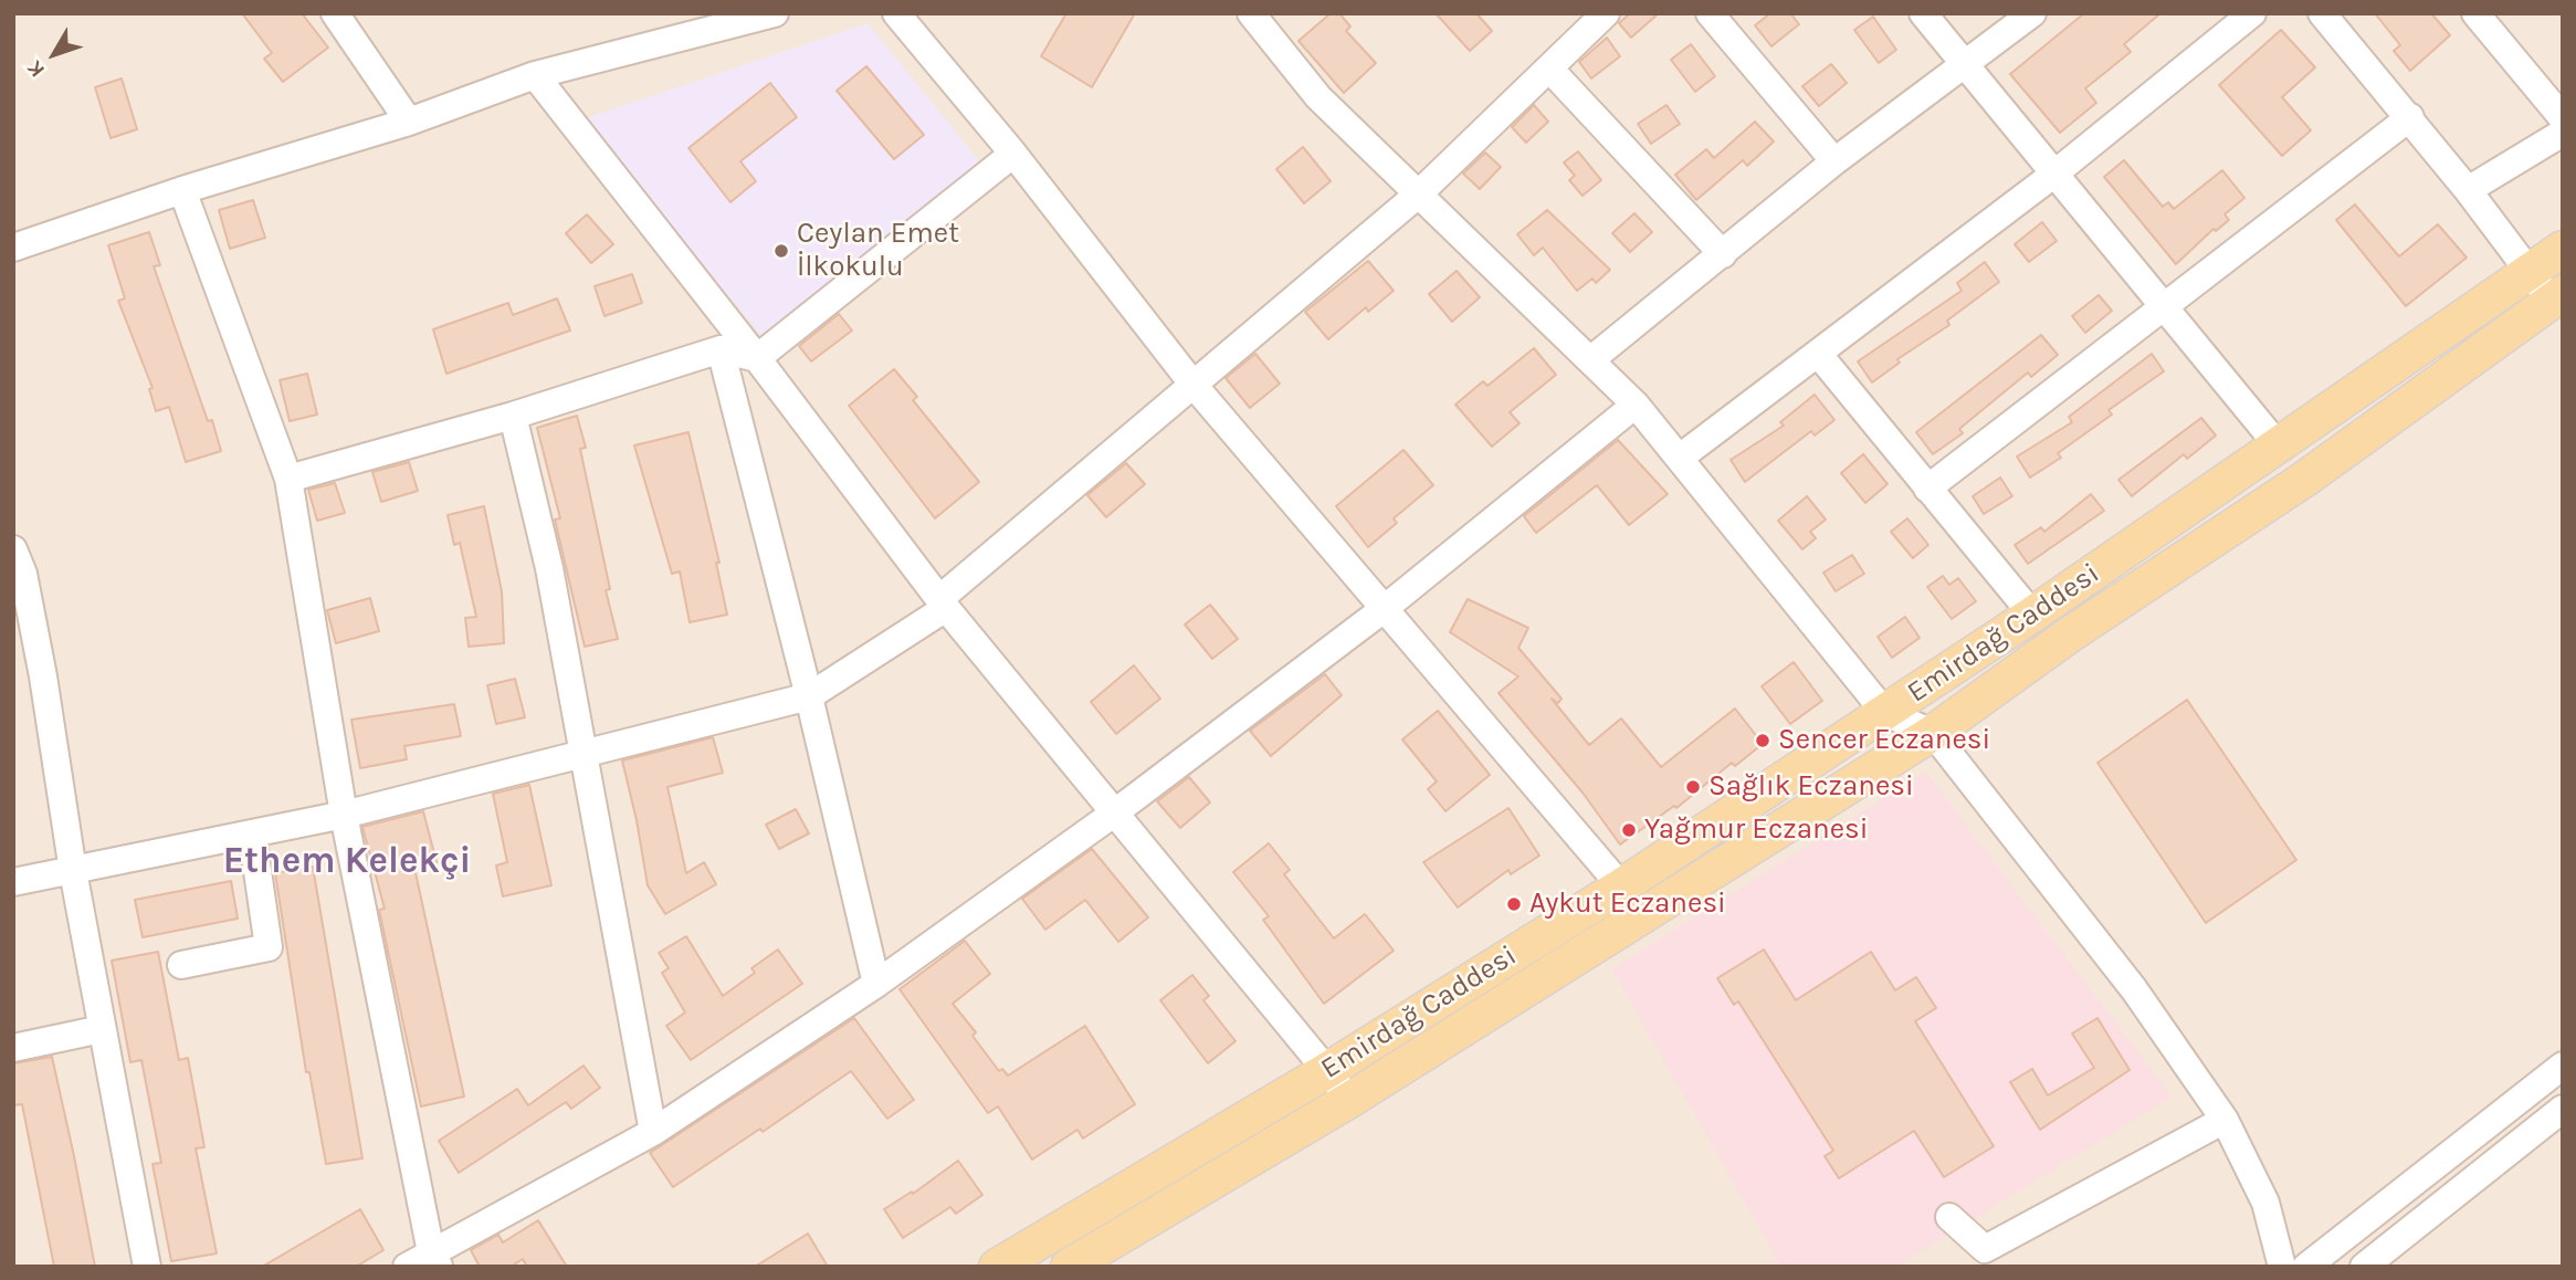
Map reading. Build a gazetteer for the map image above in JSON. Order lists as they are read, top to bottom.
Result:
{
  "streets": {
    "main road": ["Emirdağ Caddesi"]
  },
  "districts": ["Ethem Kelekçi"],
  "places": [
    "Ceylan Emet İlkokulu",
    "Sencer Eczanesi",
    "Sağlık Eczanesi",
    "Yağmur Eczanesi",
    "Aykut Eczanesi"
  ],
  "north": "bottom left"
}
